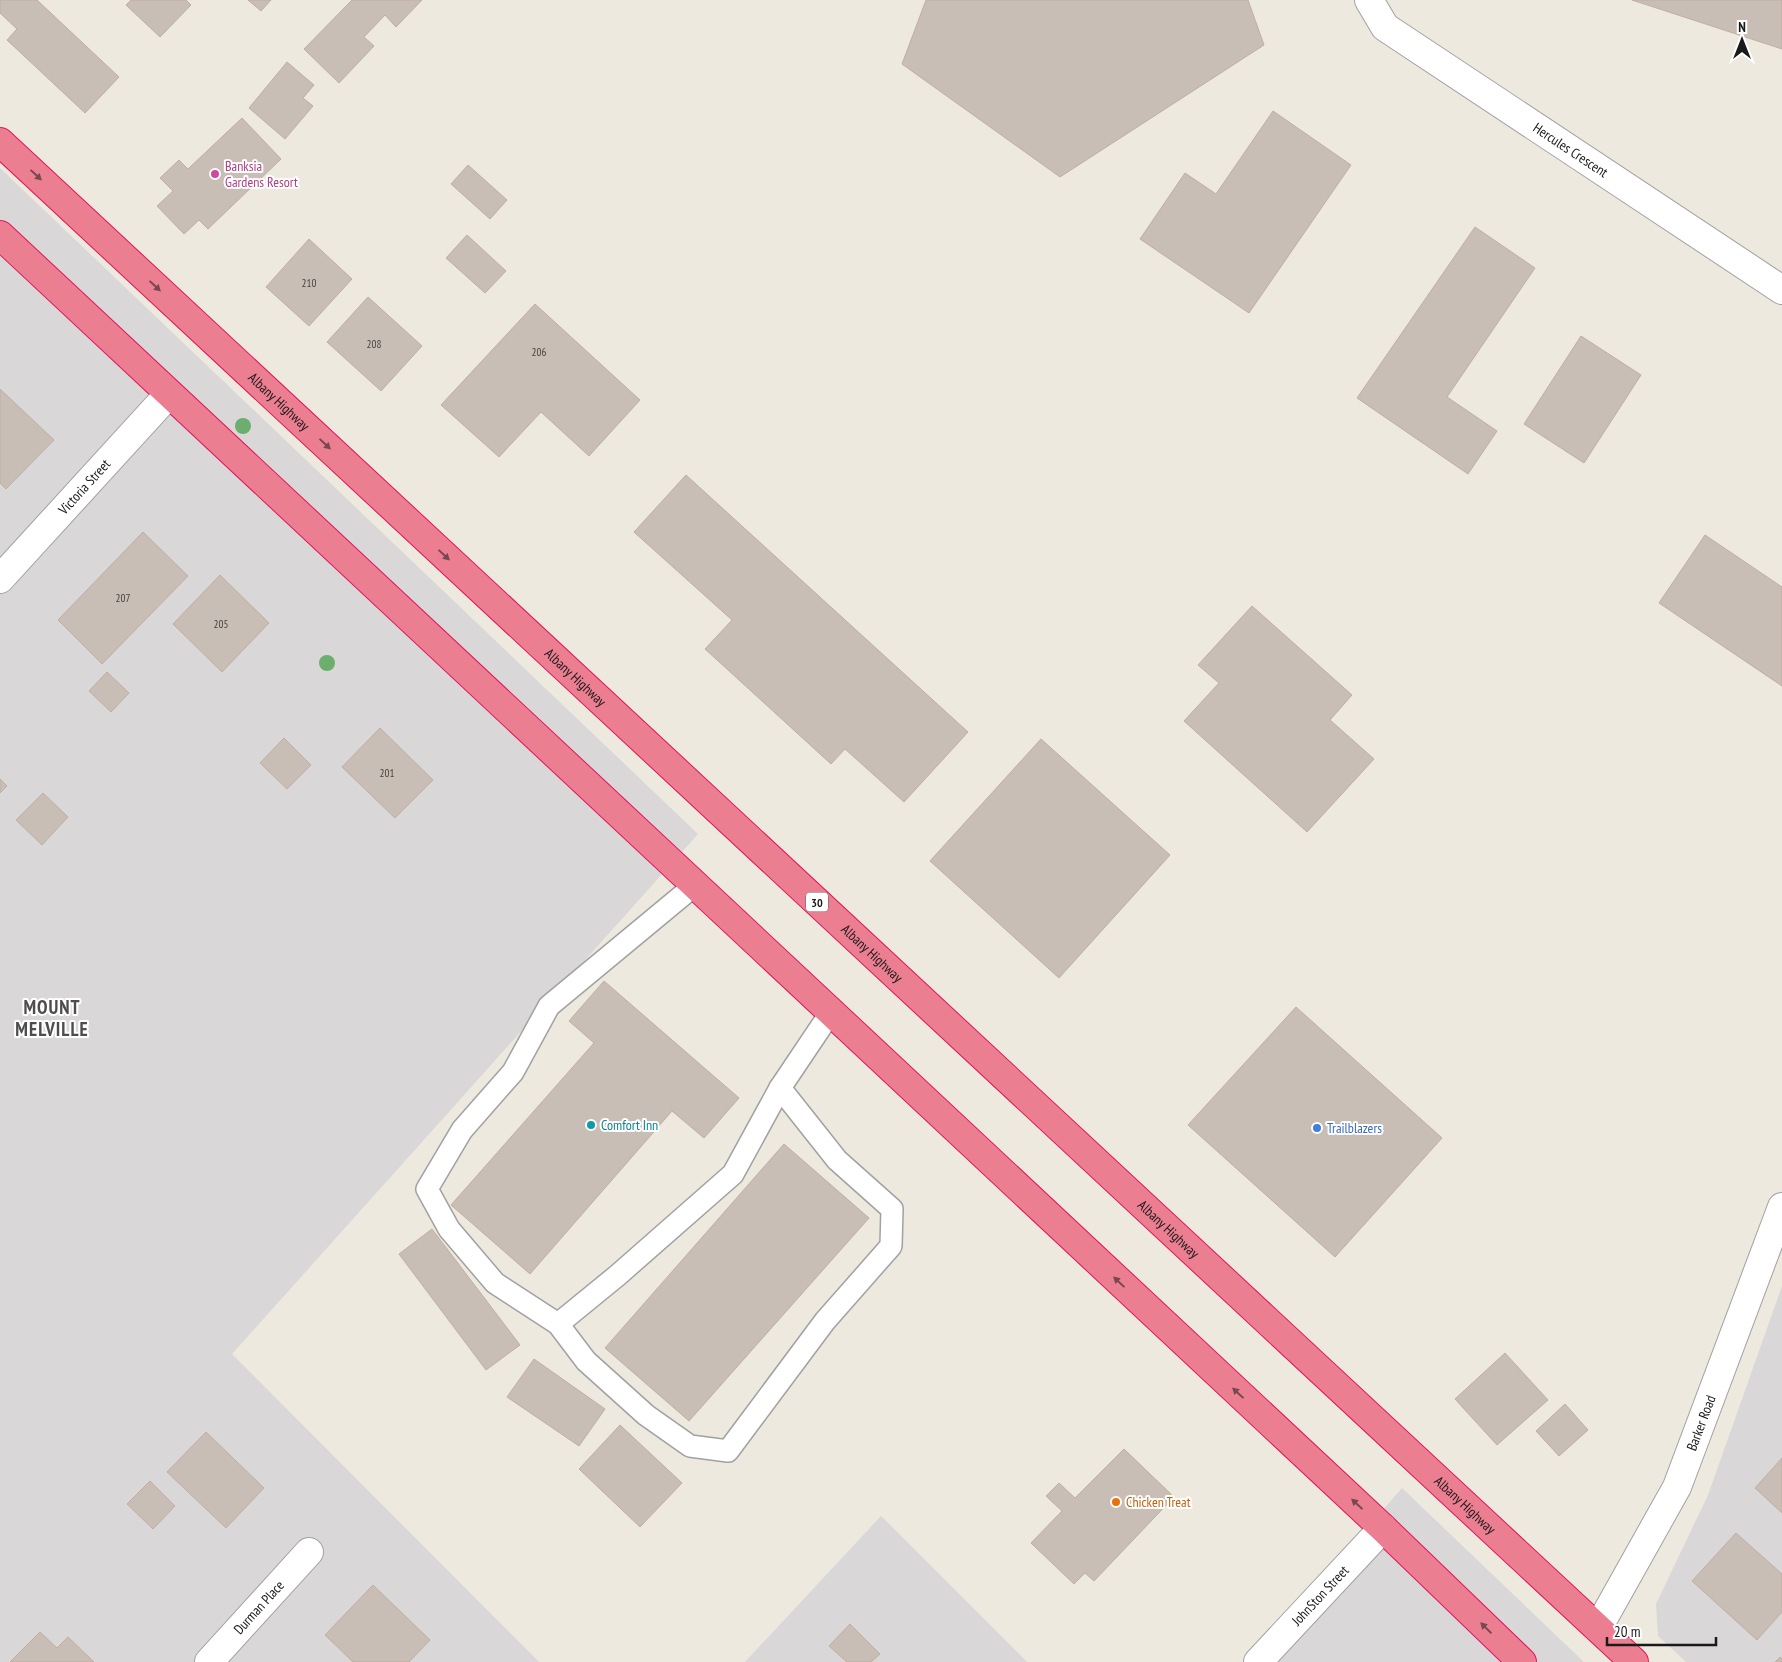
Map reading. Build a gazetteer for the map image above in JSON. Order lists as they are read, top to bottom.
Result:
{
  "streets": {
    "highway": ["Albany Highway", "30"],
    "street": [
      "Hercules Crescent",
      "Victoria Street",
      "Barker Road",
      "JohnSton Street",
      "Durman Place"
    ]
  },
  "crossings": [
    ["Albany Highway", "Barker Road"]
  ],
  "districts": ["MOUNT MELVILLE"],
  "places": [
    "Banksia Gardens Resort",
    "Comfort Inn",
    "Trailblazers",
    "Chicken Treat"
  ],
  "house_numbers": [
    "210",
    "208",
    "206",
    "207",
    "205",
    "201"
  ],
  "scale_bar": "20 m",
  "north": "top"
}
